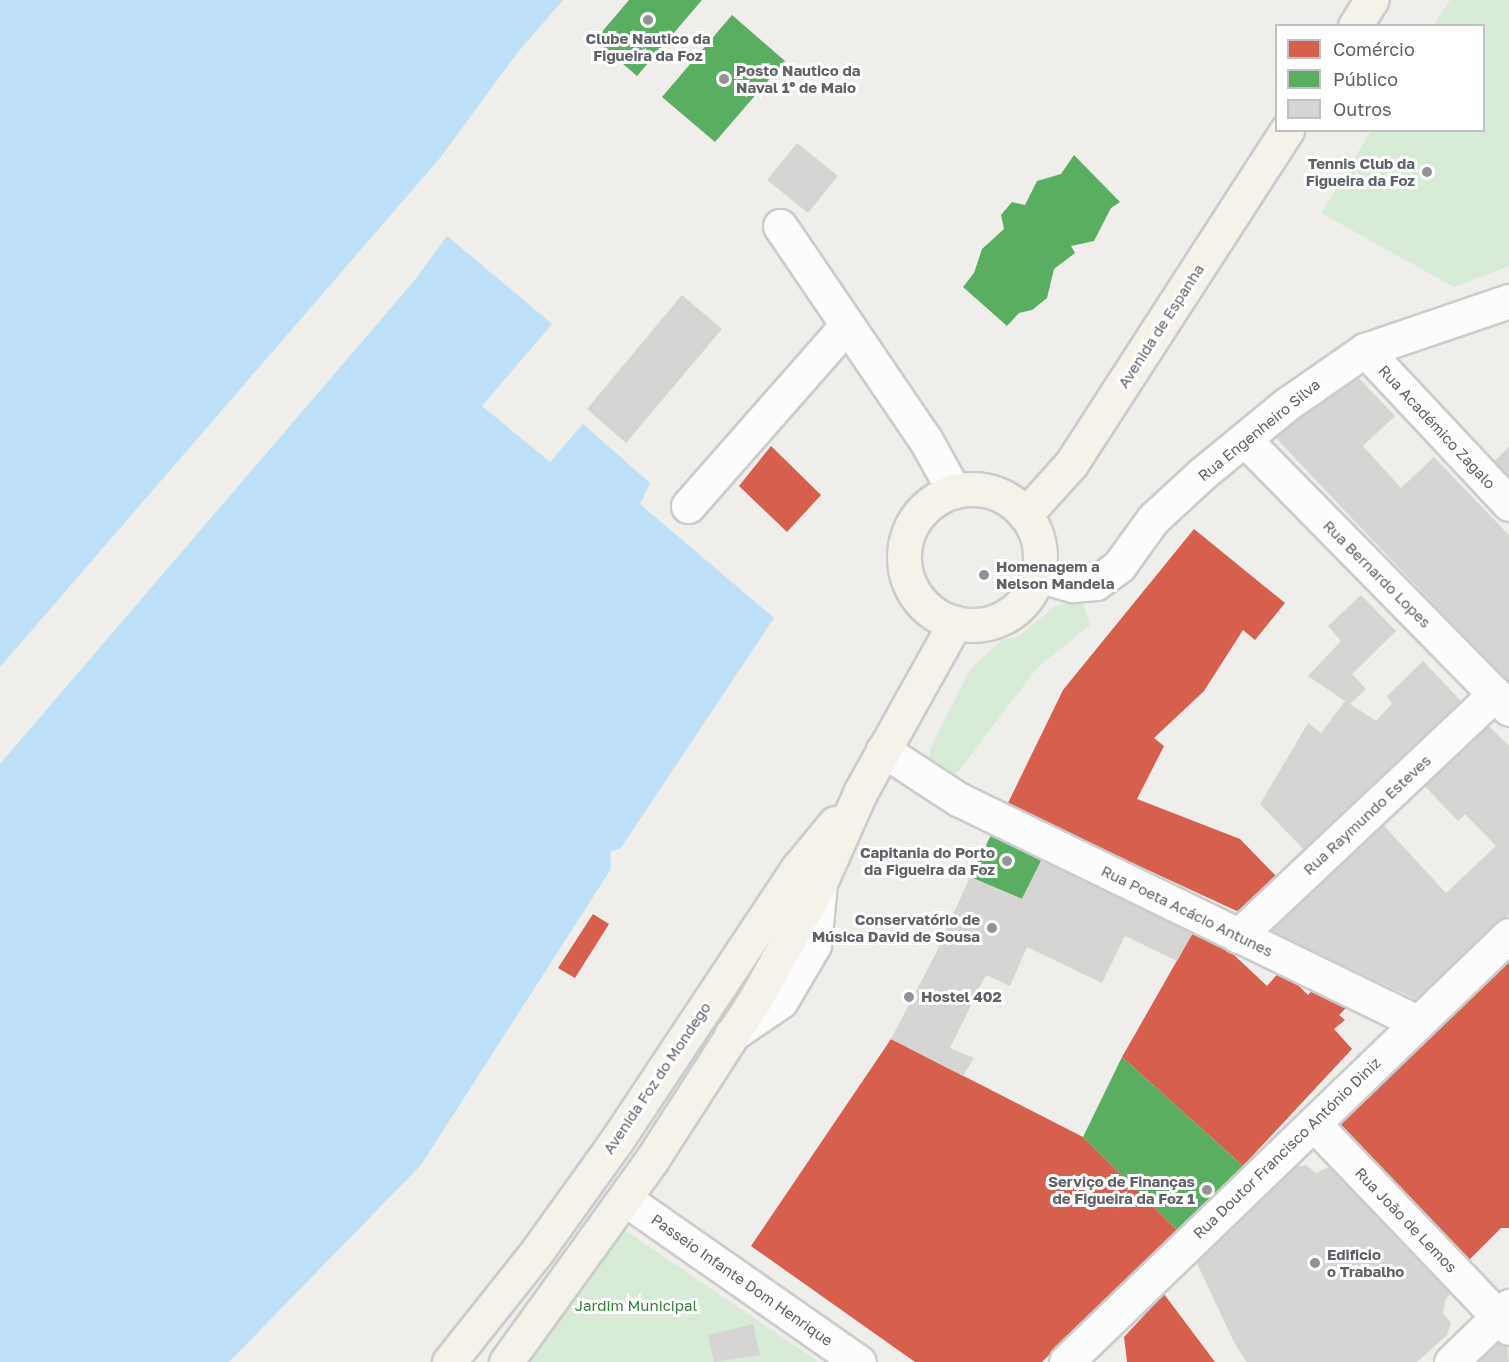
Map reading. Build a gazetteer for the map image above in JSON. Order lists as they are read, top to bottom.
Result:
{
  "streets": {
    "main road": ["Avenida de Espanha", "Avenida Foz do Mondego"],
    "street": [
      "Rua Académico Zagalo",
      "Rua Engenheiro Silva",
      "Rua Bernardo Lopes",
      "Rua Raymundo Esteves",
      "Rua Poeta Acácio Antunes",
      "Rua Doutor Francisco António Diniz",
      "Rua João de Lemos",
      "Passeio Infante Dom Henrique"
    ]
  },
  "crossings": [
    ["Avenida de Espanha", "Rua Engenheiro Silva"],
    ["Avenida de Espanha", "Avenida Foz do Mondego"],
    ["Rua Académico Zagalo", "Rua Engenheiro Silva"],
    ["Rua Engenheiro Silva", "Rua Bernardo Lopes"],
    ["Rua Engenheiro Silva", "Avenida Foz do Mondego"],
    ["Rua Bernardo Lopes", "Rua Raymundo Esteves"],
    ["Rua Raymundo Esteves", "Rua Poeta Acácio Antunes"],
    ["Rua Poeta Acácio Antunes", "Avenida Foz do Mondego"],
    ["Rua Poeta Acácio Antunes", "Rua Doutor Francisco António Diniz"],
    ["Avenida Foz do Mondego", "Passeio Infante Dom Henrique"],
    ["Rua Doutor Francisco António Diniz", "Rua João de Lemos"]
  ],
  "parks": ["Jardim Municipal"],
  "places": [
    "Clube Nautico da Figueira da Foz",
    "Posto Nautico da Naval 1º de Maio",
    "Tennis Club da Figueira da Foz",
    "Homenagem a Nelson Mandela",
    "Capitania do Porto da Figueira da Foz",
    "Conservatório de Música David de Sousa",
    "Hostel 402",
    "Serviço de Finanças de Figueira da Foz 1",
    "Edificio o Trabalho"
  ],
  "legend": ["Comércio", "Público", "Outros"]
}
